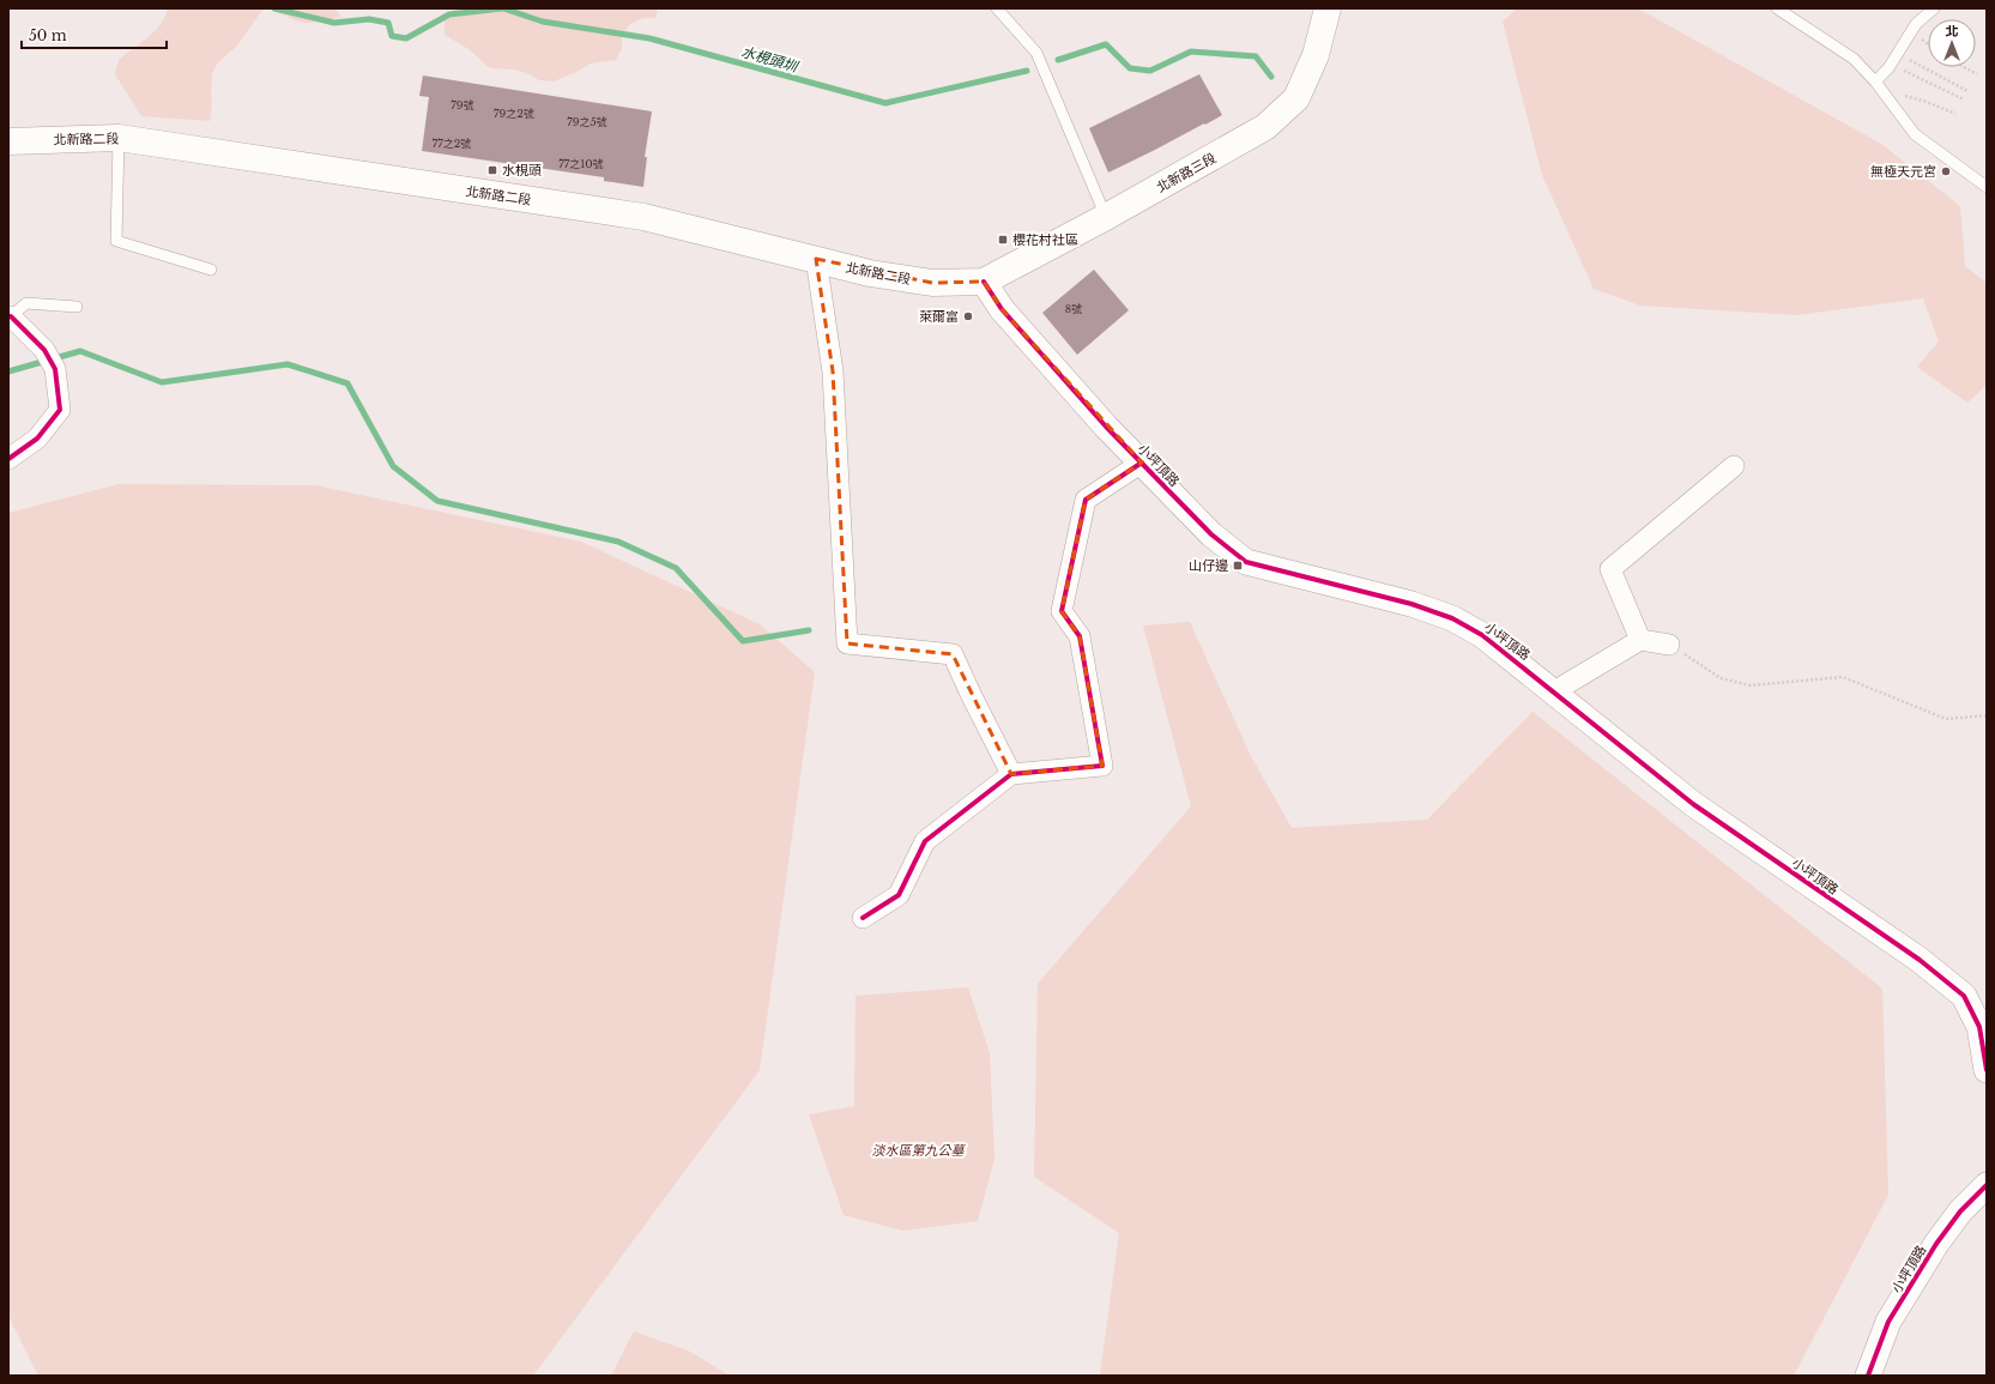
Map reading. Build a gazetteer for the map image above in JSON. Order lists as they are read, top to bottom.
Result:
{
  "streets": {
    "main road": ["北新路二段", "北新路三段"],
    "street": ["小坪頂路"]
  },
  "crossings": [
    ["北新路二段", "北新路三段"],
    ["北新路二段", "小坪頂路"],
    ["北新路三段", "小坪頂路"]
  ],
  "water": ["水梘頭圳"],
  "parks": ["淡水區第九公墓"],
  "places": {
    "transit": ["水梘頭", "櫻花村社區", "山仔邊"],
    "other": ["無極天元宮", "萊爾富"]
  },
  "house_numbers": [
    "79號",
    "79之2號",
    "79之5號",
    "77之2號",
    "77之10號",
    "8號"
  ],
  "scale_bar": "50 m",
  "north": "top"
}
